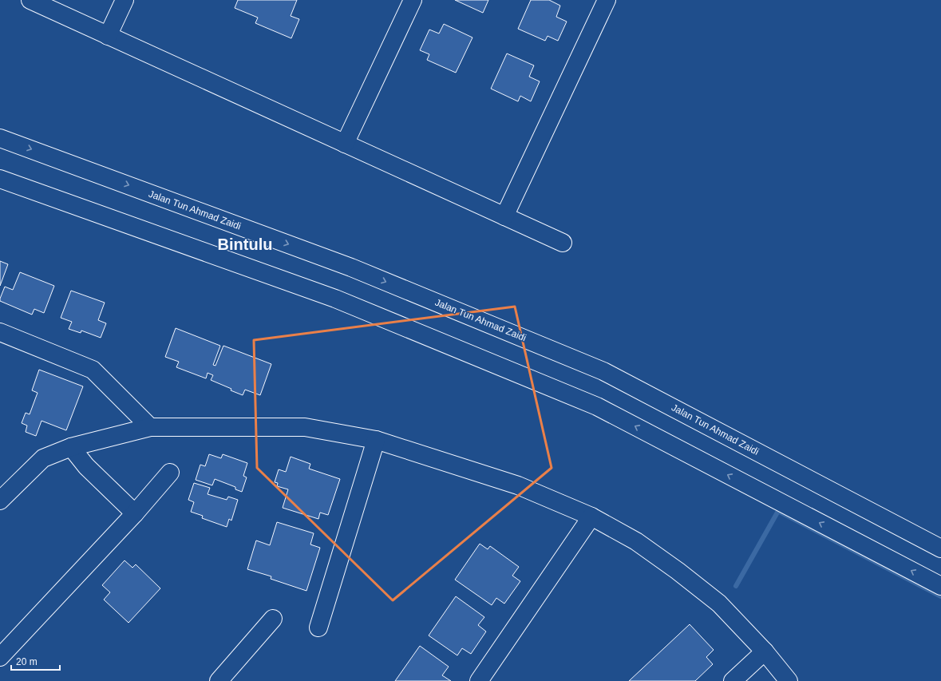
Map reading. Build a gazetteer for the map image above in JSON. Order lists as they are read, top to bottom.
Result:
{
  "streets": {
    "street": ["Jalan Tun Ahmad Zaidi"]
  },
  "districts": ["Bintulu"],
  "scale_bar": "20 m"
}
